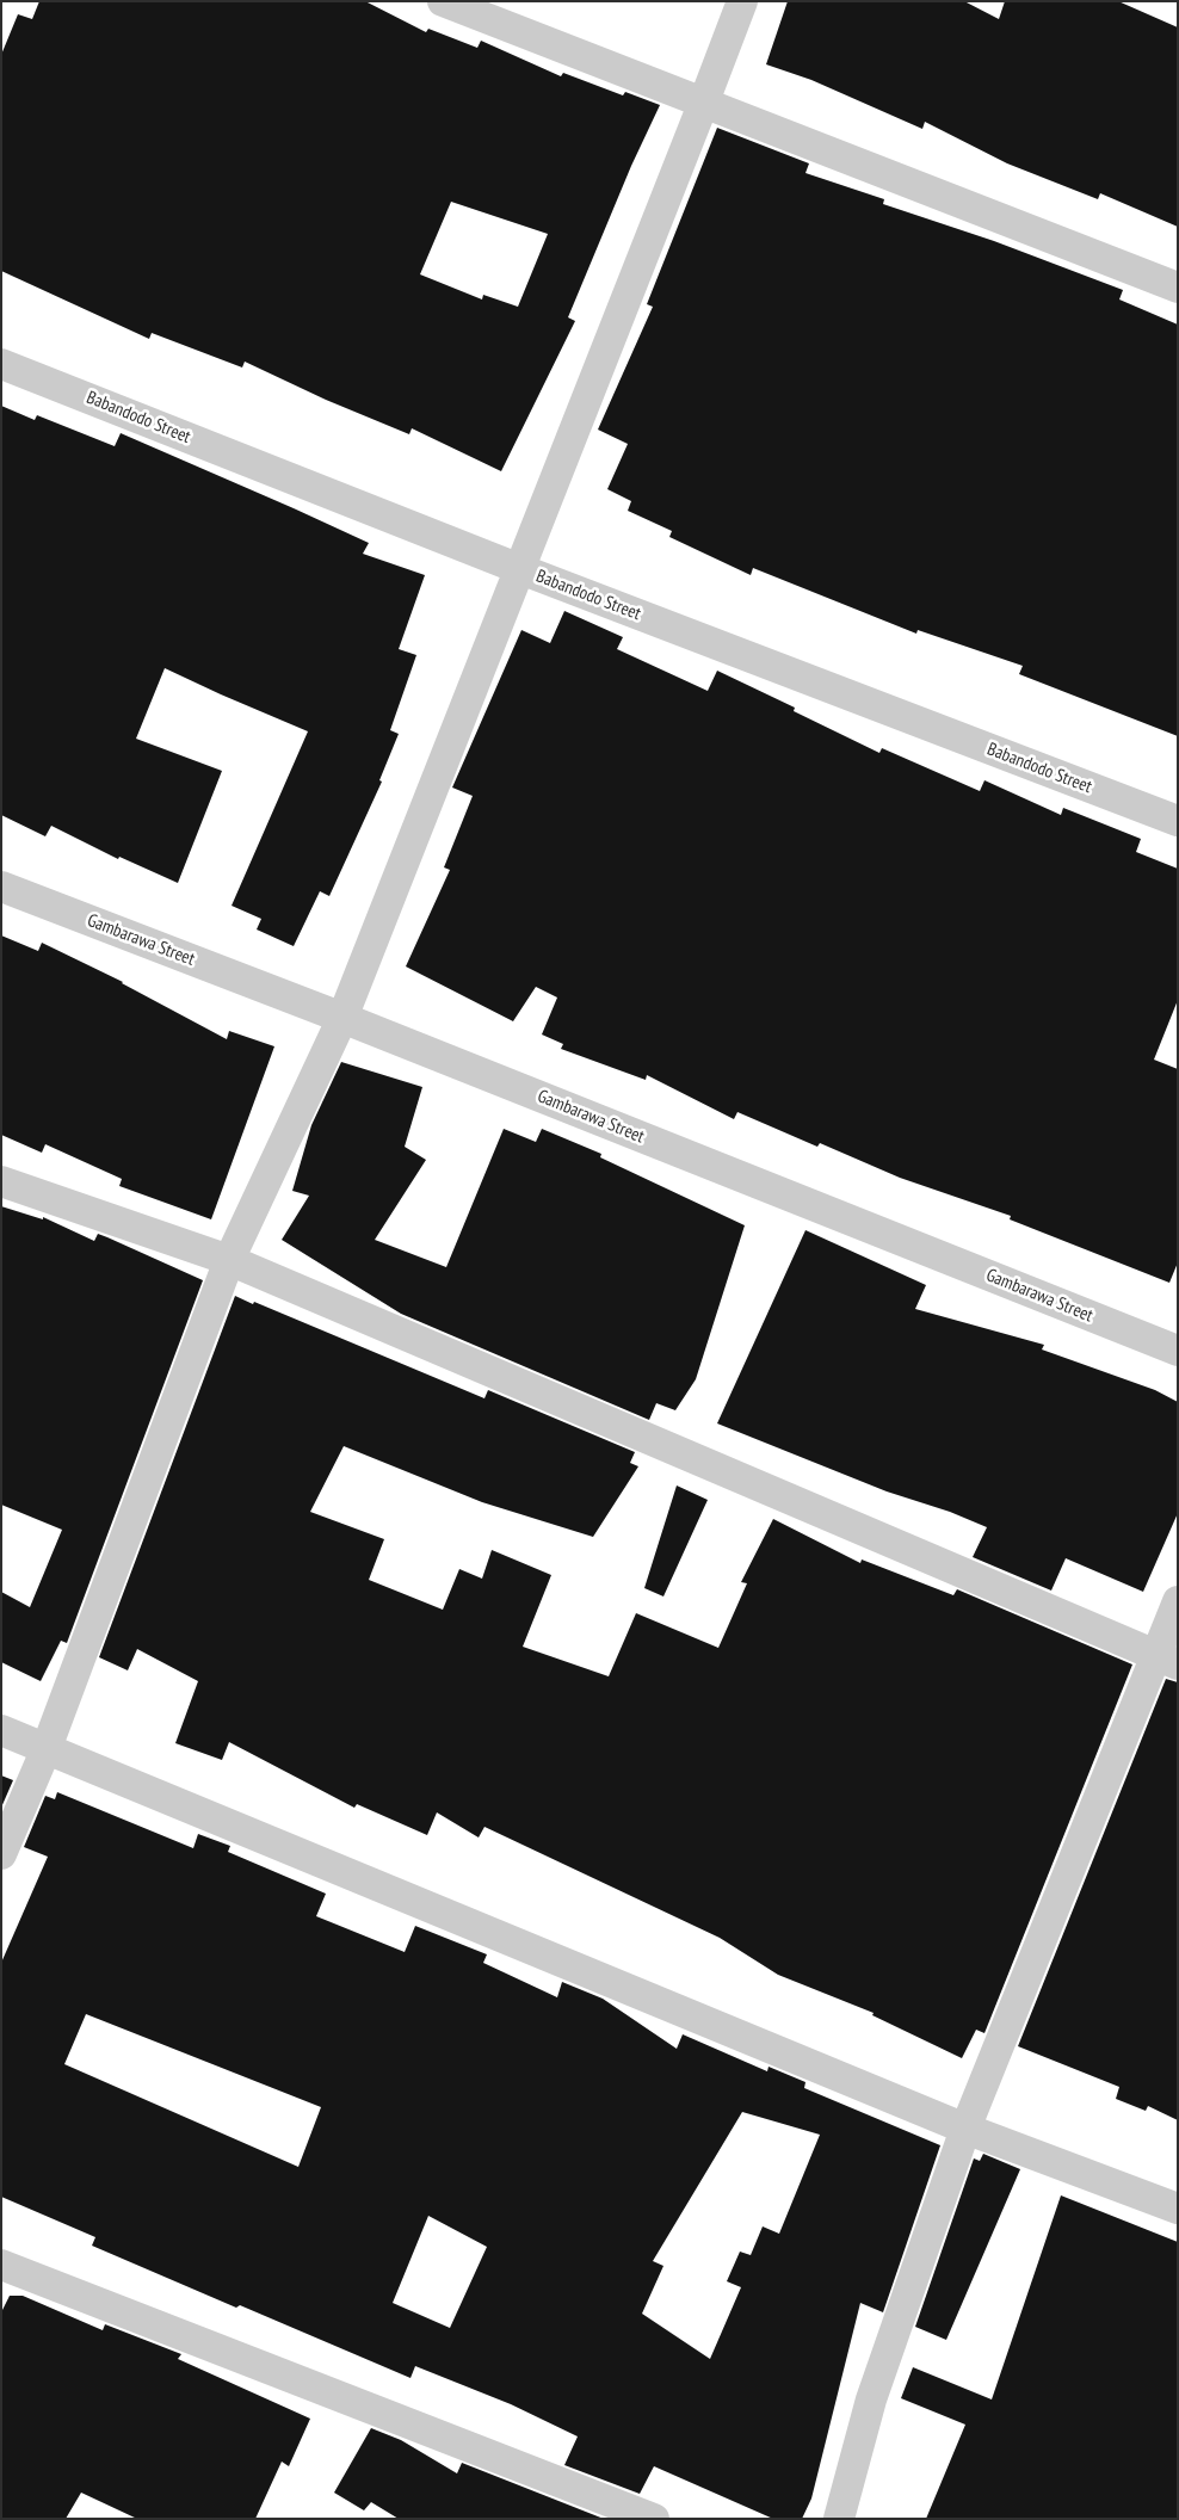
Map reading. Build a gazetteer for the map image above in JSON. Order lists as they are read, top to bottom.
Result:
{
  "streets": {
    "street": ["Babandodo Street", "Gambarawa Street"]
  }
}
